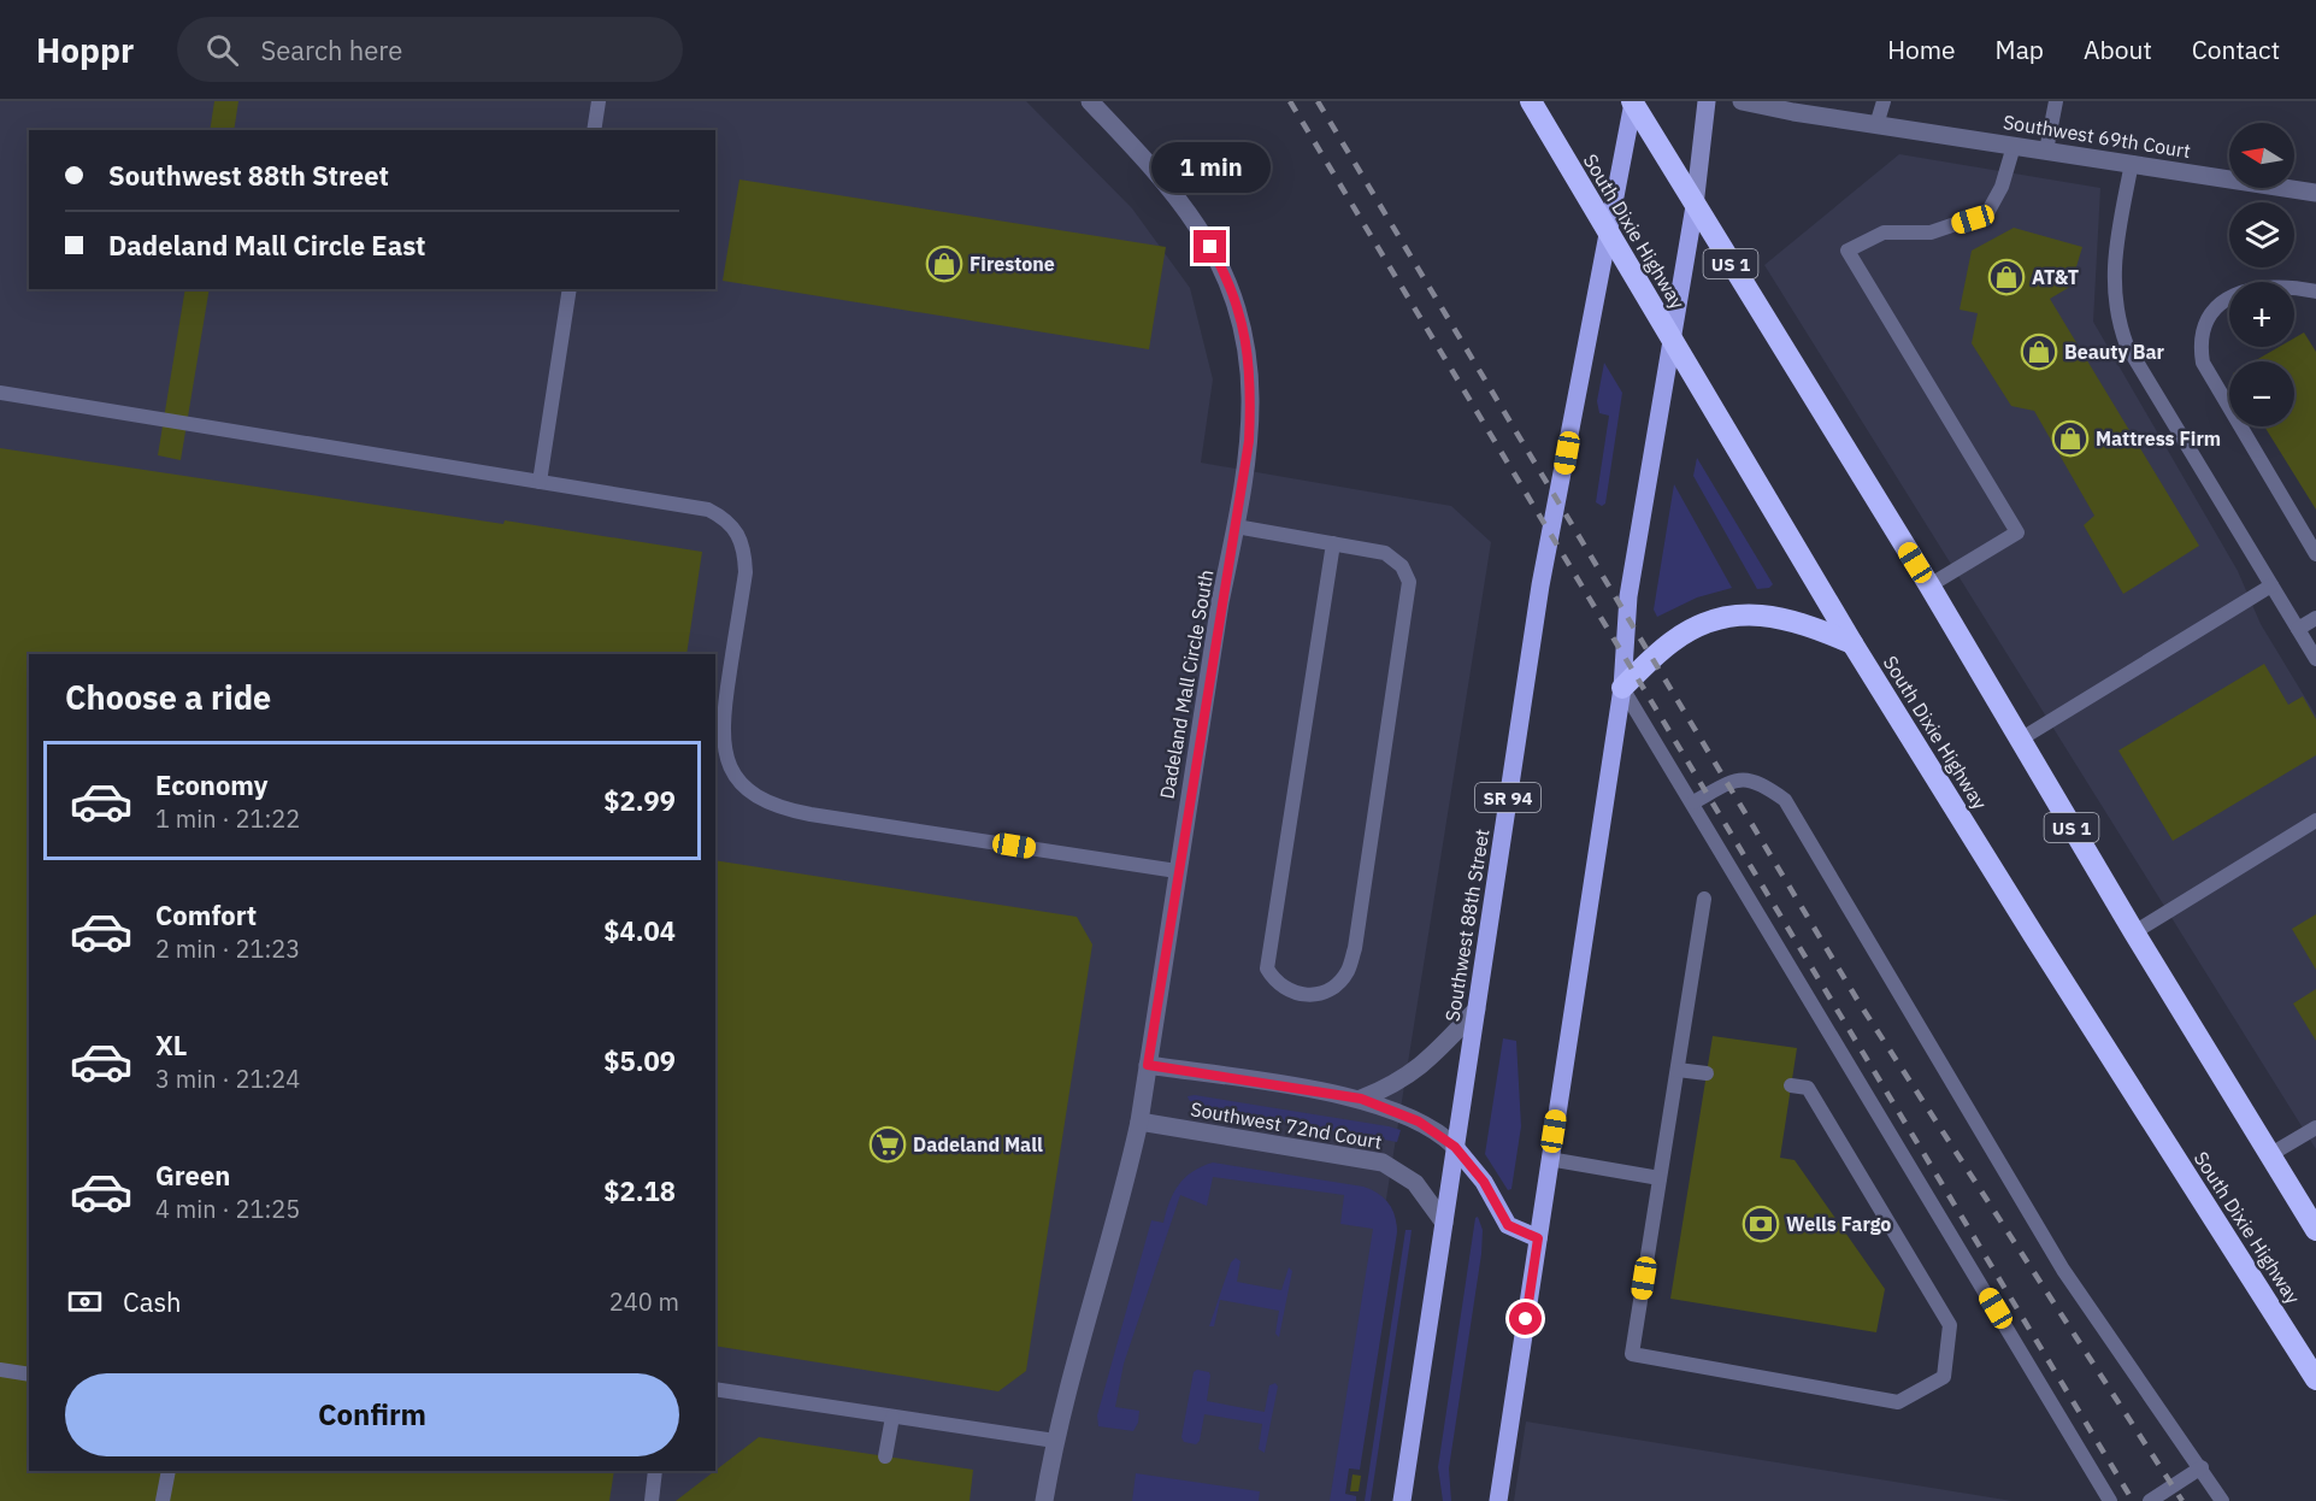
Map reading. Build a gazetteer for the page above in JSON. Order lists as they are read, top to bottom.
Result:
{
  "streets": {
    "highway": ["South Dixie Highway", "US 1"],
    "main road": ["SR 94", "Southwest 88th Street"],
    "street": ["Southwest 69th Court", "Dadeland Mall Circle South", "Southwest 72nd Court"]
  },
  "crossings": [
    ["South Dixie Highway", "Southwest 88th Street"],
    ["US 1", "Southwest 88th Street"],
    ["Dadeland Mall Circle South", "Southwest 72nd Court"],
    ["Southwest 88th Street", "Southwest 72nd Court"]
  ],
  "places": {
    "shop": [
      "Firestone",
      "AT&T",
      "Beauty Bar",
      "Mattress Firm"
    ],
    "supermarket": ["Dadeland Mall"],
    "bank": ["Wells Fargo"]
  },
  "north": "left",
  "page": {
    "header": "Hoppr",
    "search": "Search here",
    "nav": [
      "Home",
      "Map",
      "About",
      "Contact"
    ],
    "map_buttons": ["+", "−"],
    "banner": ["Southwest 88th Street", "Dadeland Mall Circle East"],
    "bubble": "1 min",
    "heading": "Choose a ride",
    "list": [
      {
        "name": "Economy",
        "note": "1 min · 21:22",
        "value": "$2.99"
      },
      {
        "name": "Comfort",
        "note": "2 min · 21:23",
        "value": "$4.04"
      },
      {
        "name": "XL",
        "note": "3 min · 21:24",
        "value": "$5.09"
      },
      {
        "name": "Green",
        "note": "4 min · 21:25",
        "value": "$2.18"
      }
    ],
    "pay": ["Cash", "240 m"],
    "buttons": "Confirm"
  }
}
